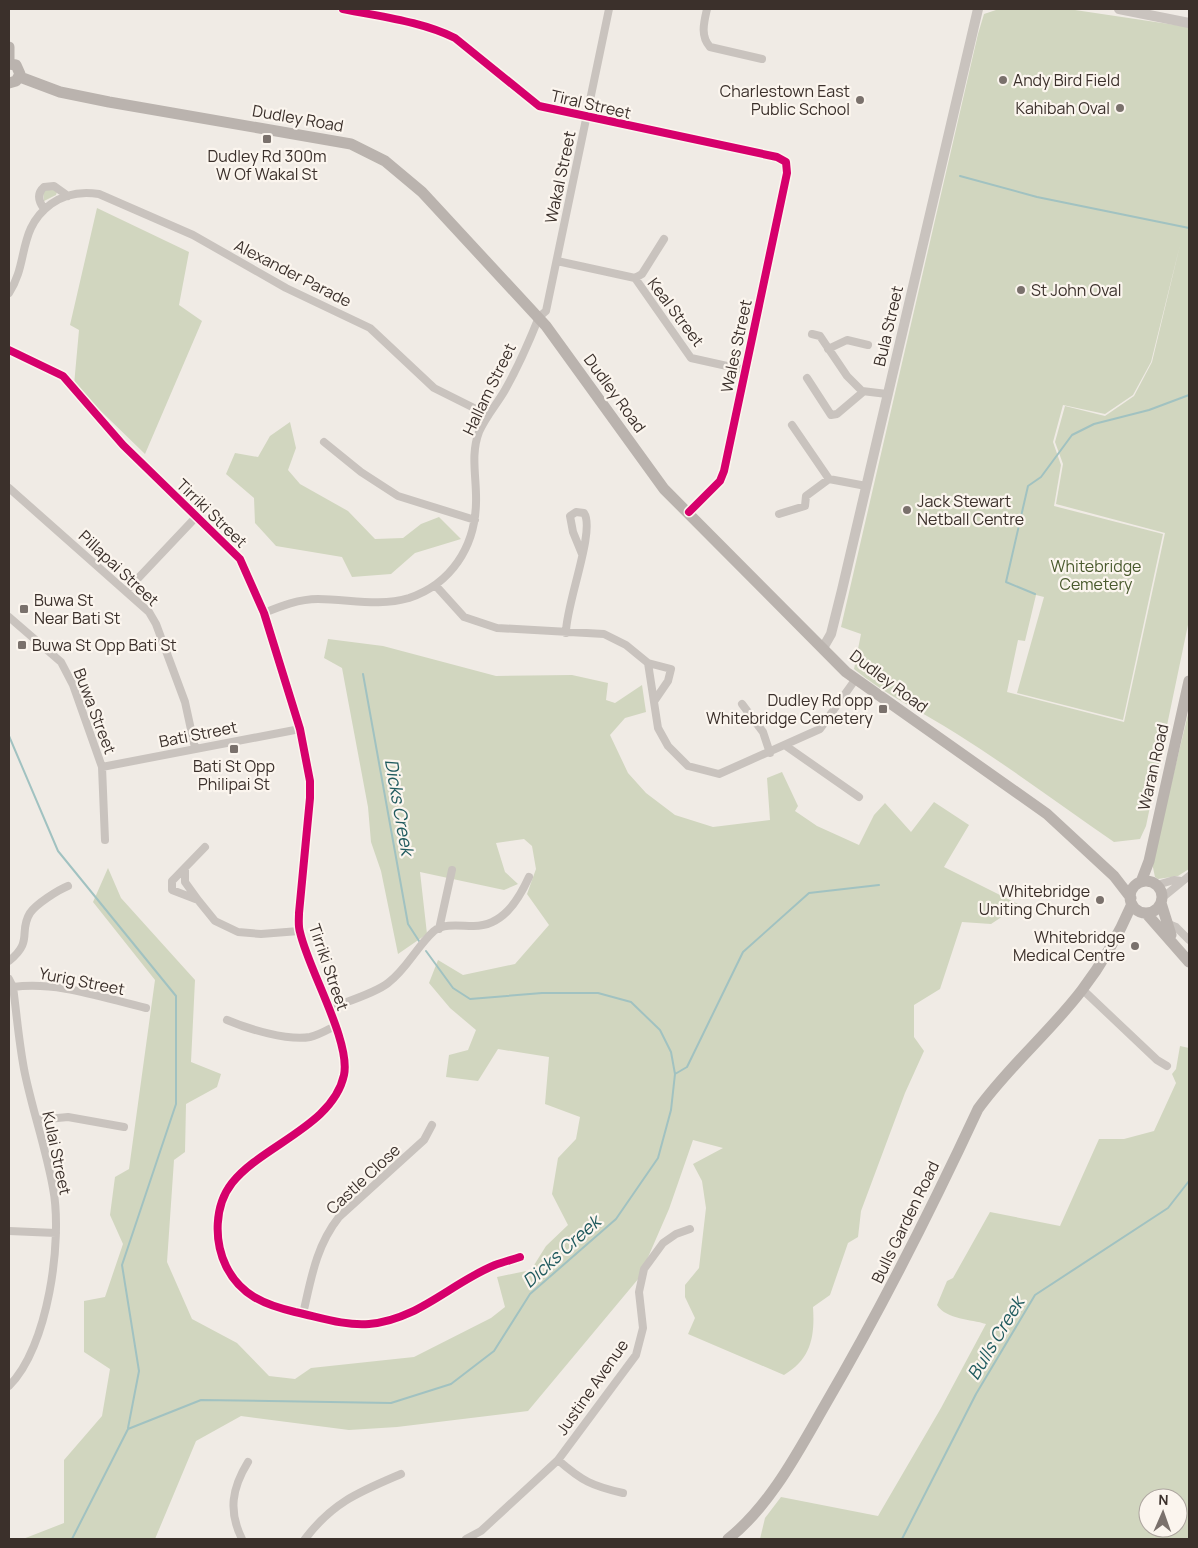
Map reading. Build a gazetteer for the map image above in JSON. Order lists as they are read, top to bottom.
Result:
{
  "streets": {
    "main road": ["Dudley Road", "Waran Road", "Bulls Garden Road"],
    "street": [
      "Tiral Street",
      "Wakal Street",
      "Alexander Parade",
      "Keal Street",
      "Bula Street",
      "Wales Street",
      "Hallam Street",
      "Tirriki Street",
      "Pillapai Street",
      "Buwa Street",
      "Bati Street",
      "Yurig Street",
      "Kulai Street",
      "Castle Close",
      "Justine Avenue"
    ]
  },
  "crossings": [
    ["Tiral Street", "Wakal Street"],
    ["Tiral Street", "Wales Street"],
    ["Dudley Road", "Wakal Street"],
    ["Dudley Road", "Bula Street"],
    ["Dudley Road", "Wales Street"],
    ["Dudley Road", "Hallam Street"],
    ["Dudley Road", "Waran Road"],
    ["Dudley Road", "Bulls Garden Road"],
    ["Wakal Street", "Keal Street"],
    ["Wakal Street", "Hallam Street"],
    ["Alexander Parade", "Hallam Street"],
    ["Keal Street", "Wales Street"],
    ["Hallam Street", "Tirriki Street"],
    ["Tirriki Street", "Bati Street"],
    ["Tirriki Street", "Castle Close"],
    ["Pillapai Street", "Bati Street"],
    ["Buwa Street", "Bati Street"],
    ["Waran Road", "Bulls Garden Road"],
    ["Yurig Street", "Kulai Street"]
  ],
  "water": ["Dicks Creek", "Bulls Creek"],
  "parks": ["Whitebridge Cemetery"],
  "places": {
    "other": [
      "Andy Bird Field",
      "Charlestown East Public School",
      "Kahibah Oval",
      "St John Oval",
      "Jack Stewart Netball Centre",
      "Whitebridge Uniting Church",
      "Whitebridge Medical Centre"
    ],
    "transit": [
      "Dudley Rd 300m W Of Wakal St",
      "Buwa St Near Bati St",
      "Buwa St Opp Bati St",
      "Dudley Rd opp Whitebridge Cemetery",
      "Bati St Opp Philipai St"
    ]
  },
  "north": "top"
}
